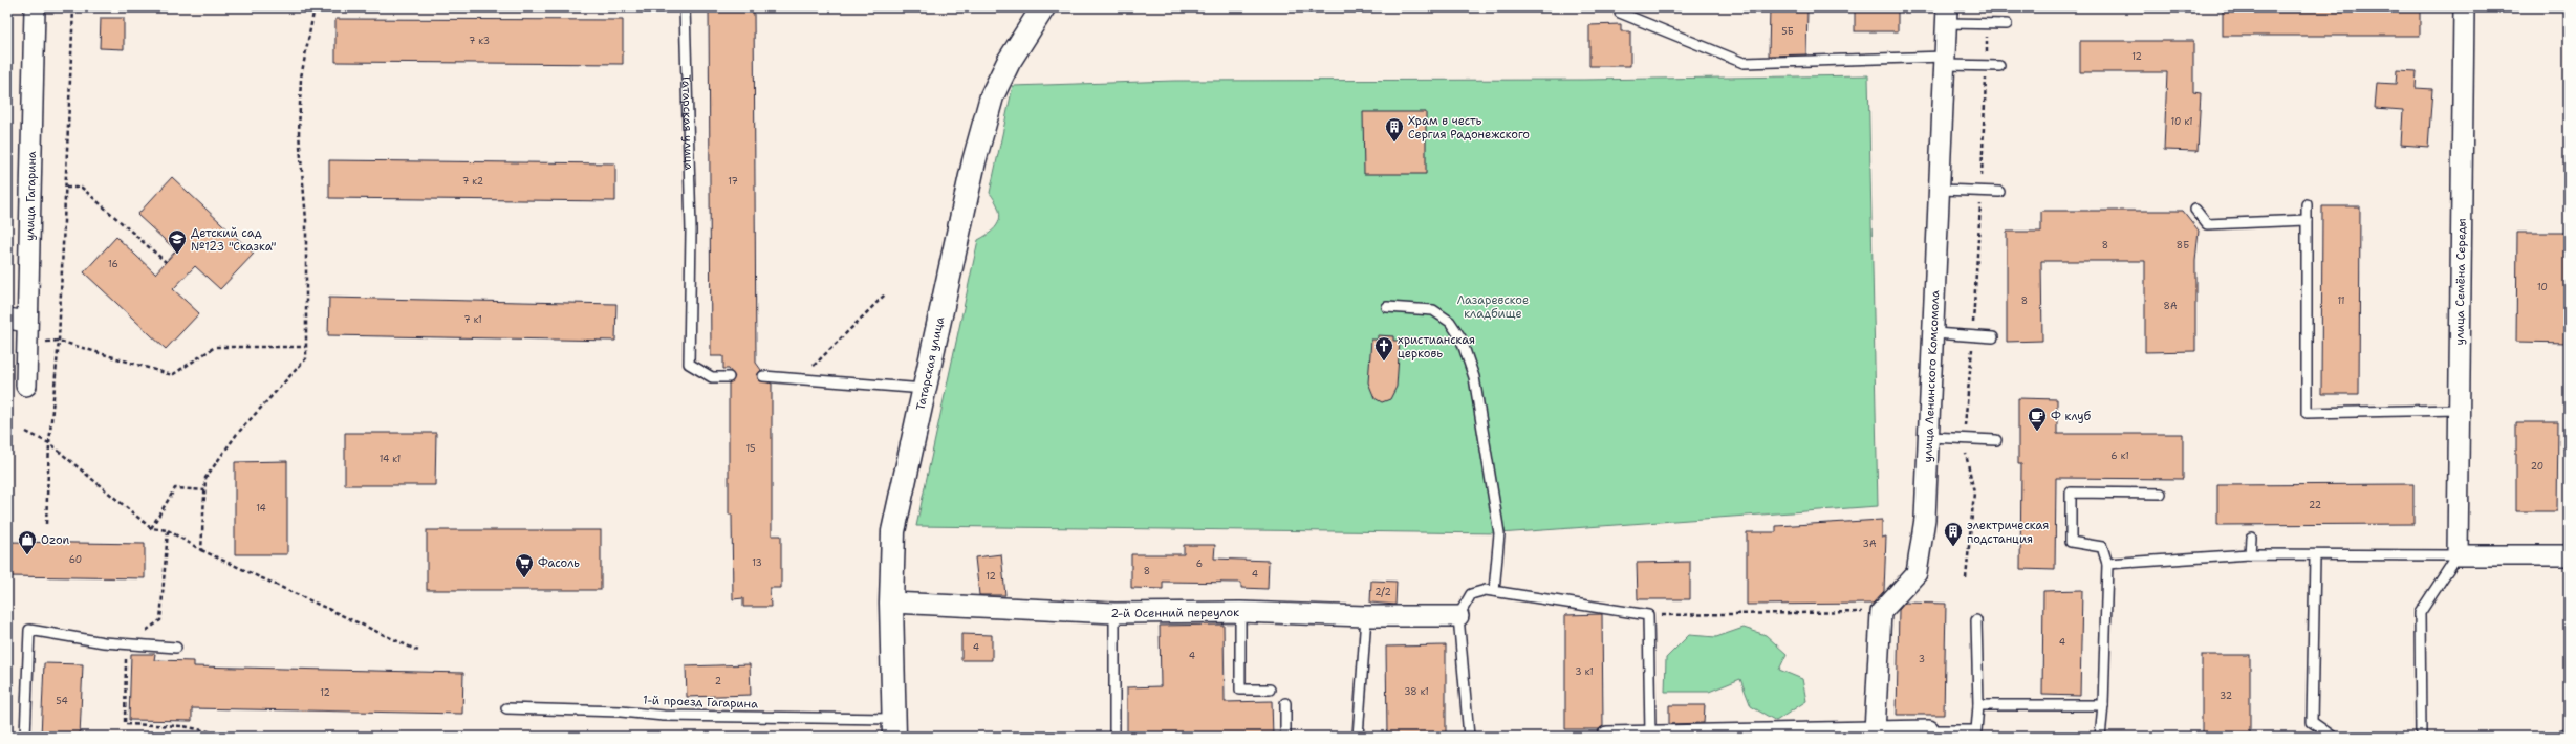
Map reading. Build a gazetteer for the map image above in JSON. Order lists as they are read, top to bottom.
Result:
{
  "streets": {
    "street": [
      "Татарская улица",
      "улица Гагарина",
      "улица Семёна Середы",
      "улица Ленинского Комсомола",
      "2-й Осенний переулок"
    ],
    "lane": ["1-й проезд Гагарина"]
  },
  "crossings": [
    ["Татарская улица", "2-й Осенний переулок"],
    ["Татарская улица", "1-й проезд Гагарина"]
  ],
  "parks": ["Лазаревское кладбище"],
  "places": {
    "building": ["Храм в честь Сергия Радонежского", "электрическая подстанция"],
    "school or university": ["Детский сад №123 \"Сказка\""],
    "church": ["христианская церковь"],
    "cafe": ["Ф клуб"],
    "shop": ["Ozon"],
    "supermarket": ["Фасоль"]
  },
  "house_numbers": [
    "5Б",
    "7 к3",
    "12",
    "10 к1",
    "7 к2",
    "17",
    "8",
    "8Б",
    "16",
    "10",
    "8",
    "11",
    "8А",
    "7 к1",
    "15",
    "6 к1",
    "14 к1",
    "20",
    "22",
    "14",
    "3А",
    "60",
    "13",
    "6",
    "8",
    "4",
    "12",
    "2/2",
    "4",
    "4",
    "4",
    "3",
    "3 к1",
    "2",
    "38 к1",
    "12",
    "32",
    "54"
  ]
}
